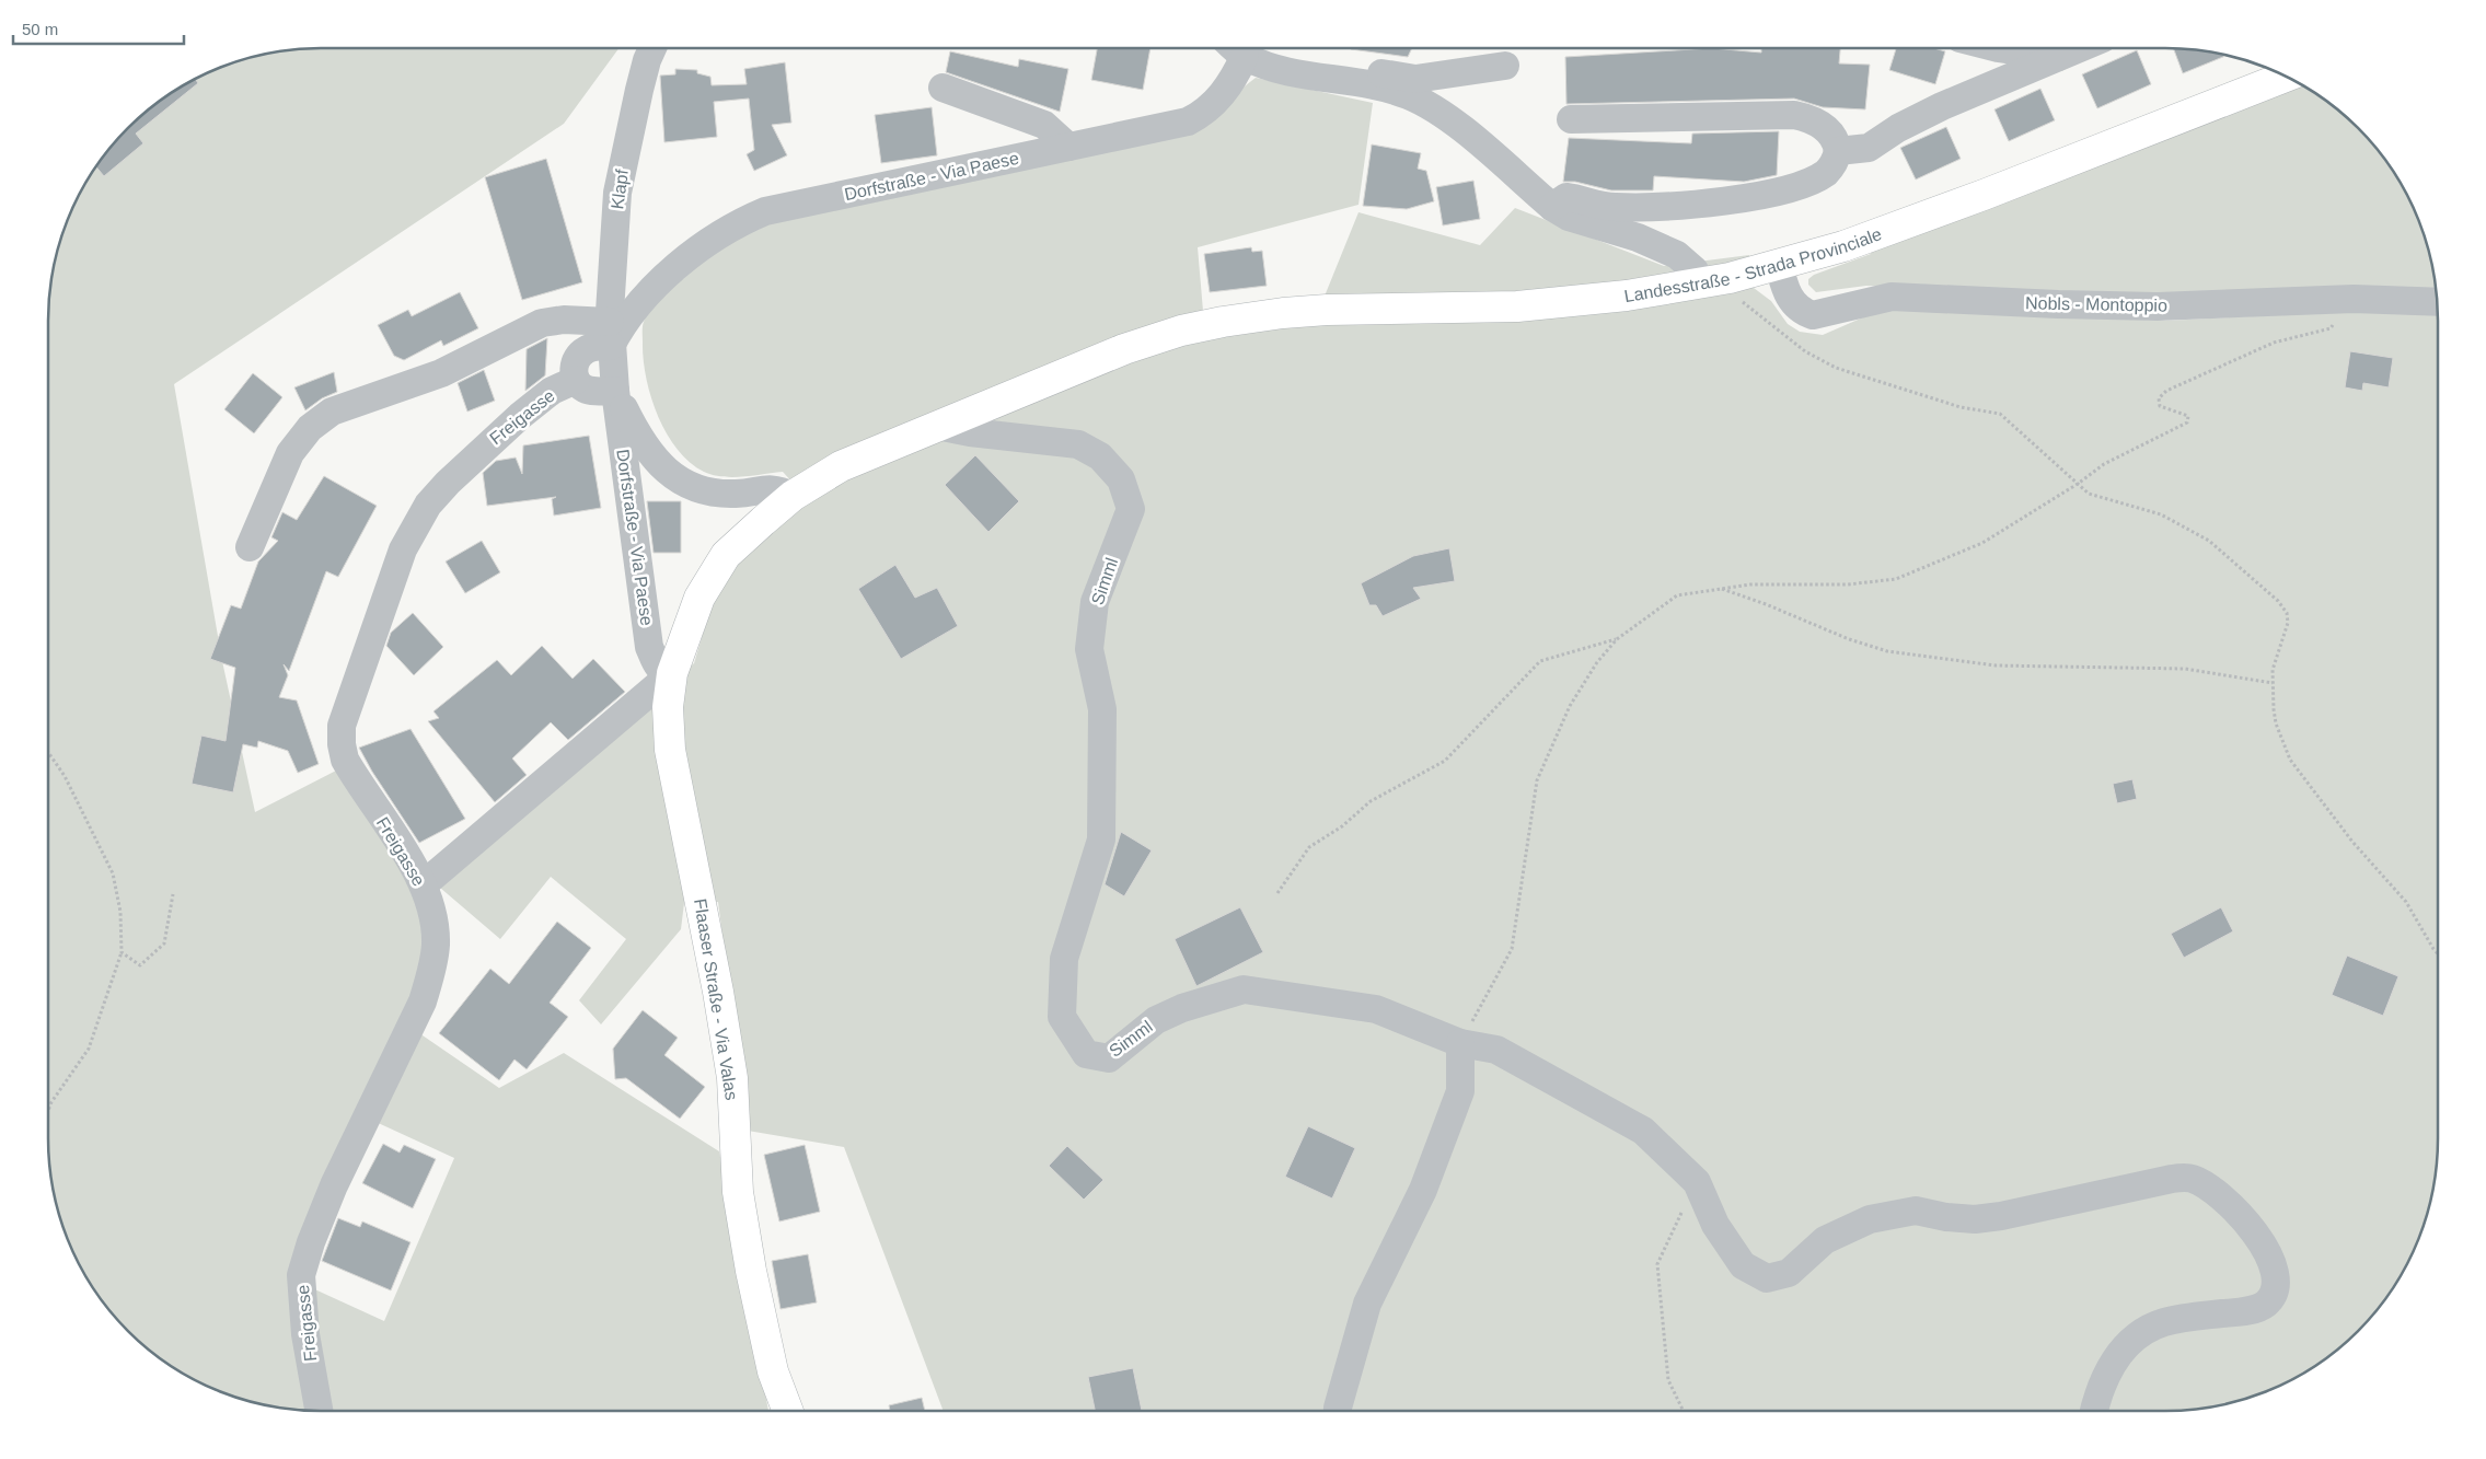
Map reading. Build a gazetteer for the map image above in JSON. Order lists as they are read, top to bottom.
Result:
{
  "streets": {
    "main road": ["Landesstraße - Strada Provinciale", "Flaaser Straße - Via Valas"],
    "street": [
      "Dorfstraße - Via Paese",
      "Klapf",
      "Nobls - Montoppio",
      "Freigasse",
      "Simml"
    ]
  },
  "crossings": [
    ["Dorfstraße - Via Paese", "Klapf"],
    ["Dorfstraße - Via Paese", "Flaaser Straße - Via Valas"],
    ["Landesstraße - Strada Provinciale", "Nobls - Montoppio"],
    ["Landesstraße - Strada Provinciale", "Simml"],
    ["Landesstraße - Strada Provinciale", "Flaaser Straße - Via Valas"],
    ["Simml", "Flaaser Straße - Via Valas"]
  ],
  "scale_bar": "50 m"
}
